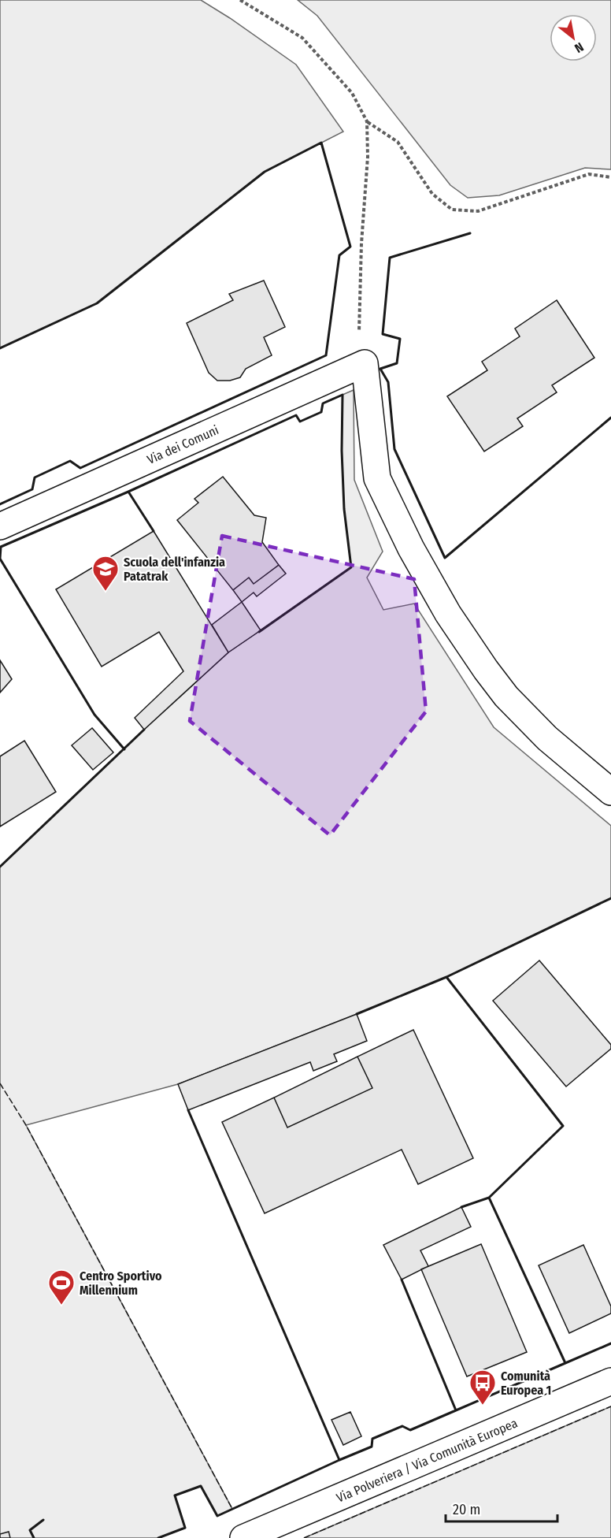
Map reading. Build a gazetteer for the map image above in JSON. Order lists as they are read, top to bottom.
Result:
{
  "streets": {
    "street": ["Via dei Comuni", "Via Polveriera / Via Comunità Europea"]
  },
  "places": {
    "school or university": ["Scuola dell'infanzia Patatrak"],
    "sports": ["Centro Sportivo Millennium"],
    "bus stop": ["Comunità Europea 1"]
  },
  "scale_bar": "20 m",
  "north": "bottom right"
}
